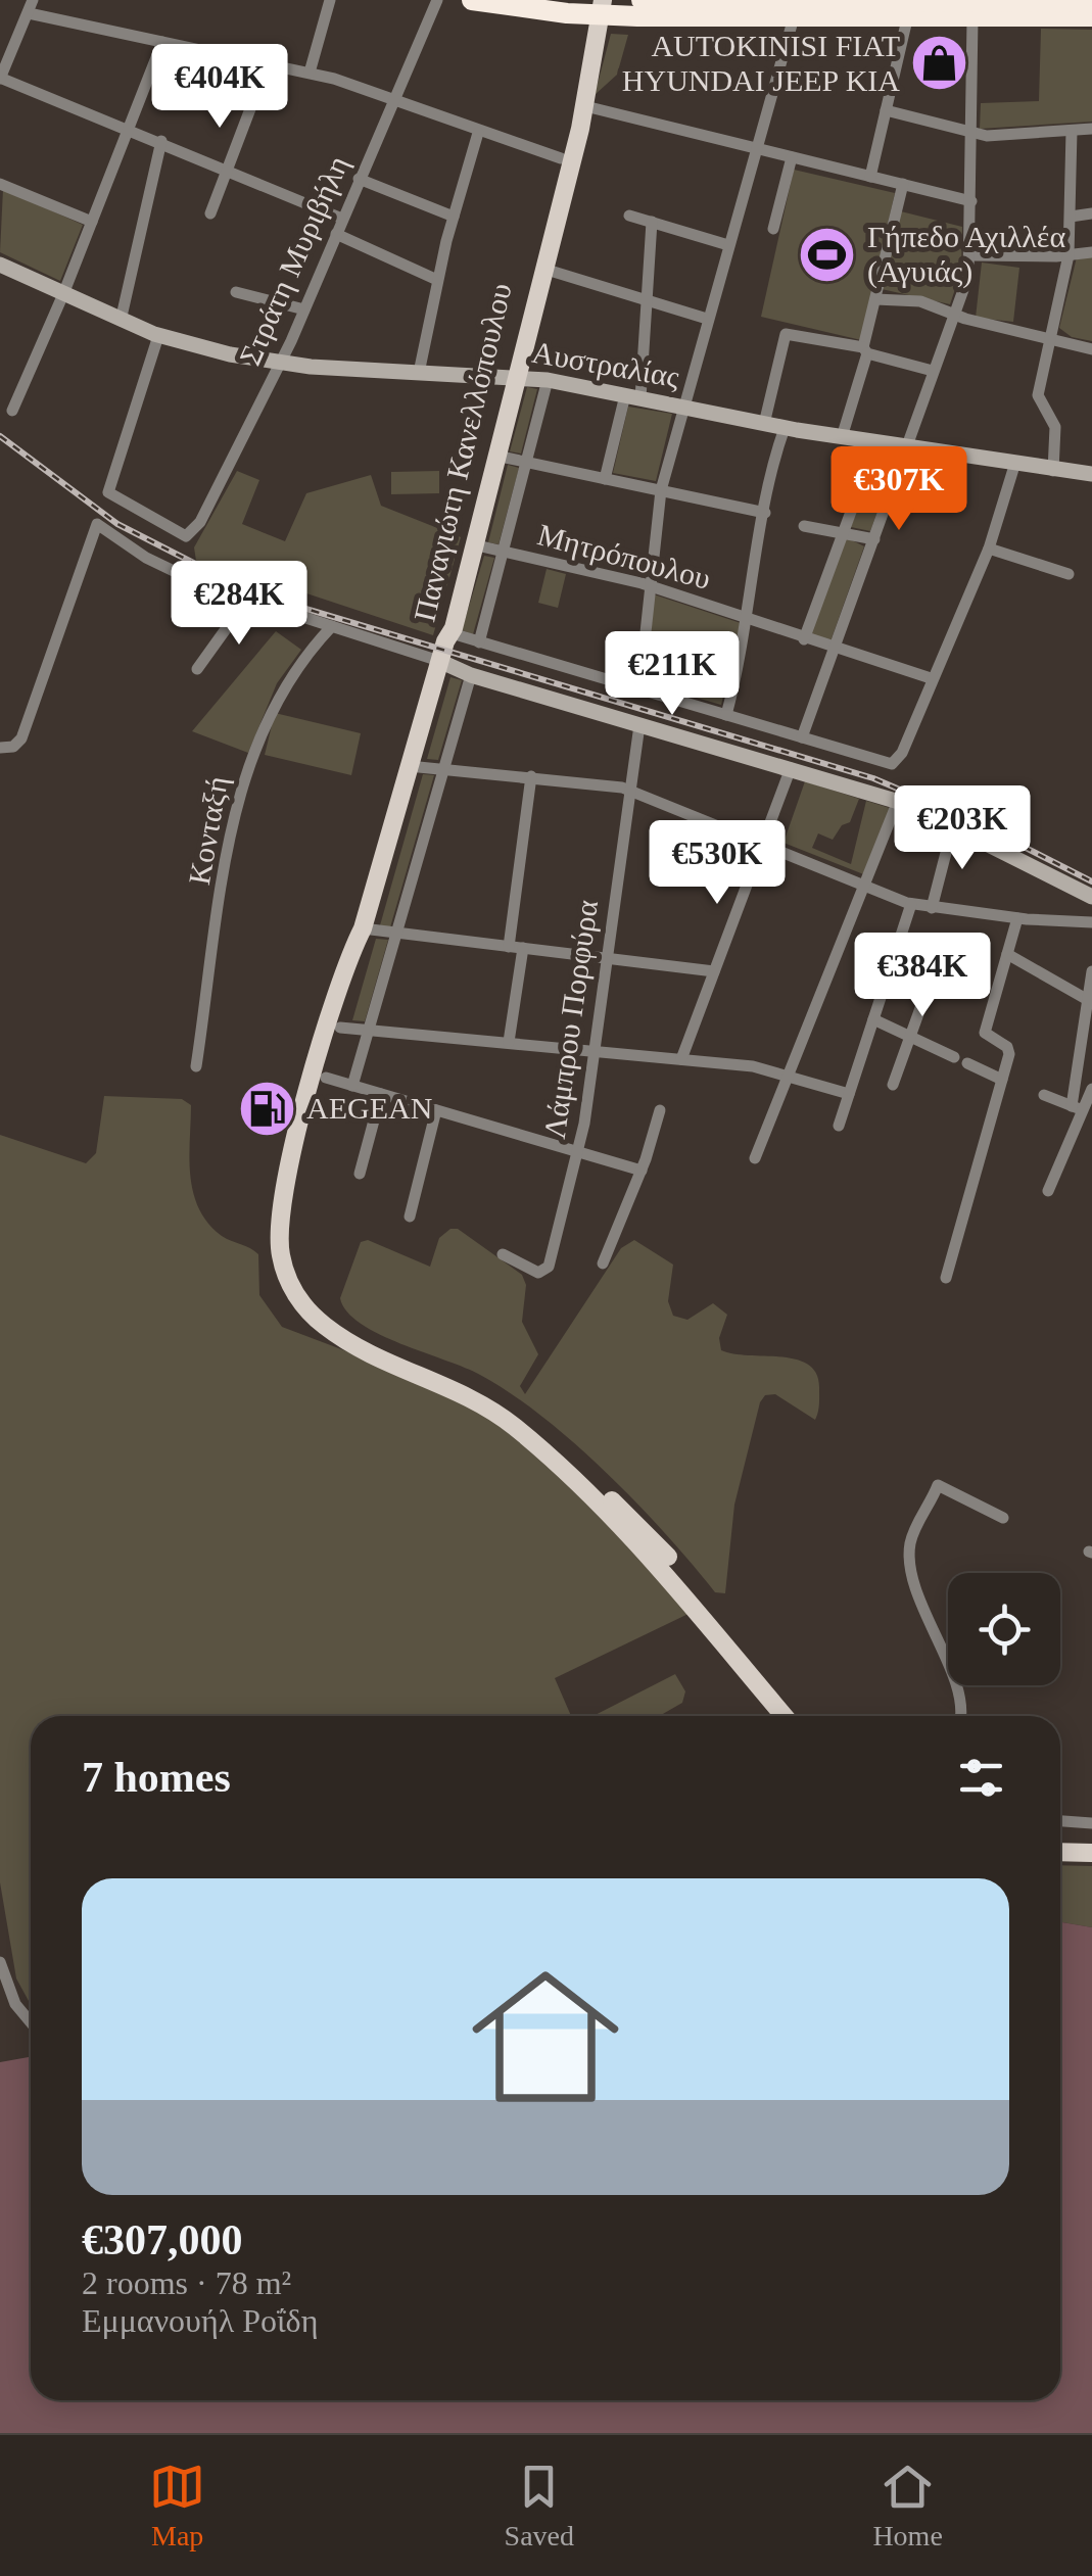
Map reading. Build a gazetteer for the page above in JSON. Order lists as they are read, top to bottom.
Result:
{
  "streets": {
    "main road": ["Παναγιώτη Κανελλόπουλου"],
    "street": [
      "Στράτη Μυριβήλη",
      "Αυστραλίας",
      "Μητρόπουλου",
      "Κονταξή",
      "Λάμπρου Πορφύρα"
    ]
  },
  "crossings": [
    ["Στράτη Μυριβήλη", "Αυστραλίας"],
    ["Αυστραλίας", "Παναγιώτη Κανελλόπουλου"],
    ["Παναγιώτη Κανελλόπουλου", "Μητρόπουλου"]
  ],
  "places": {
    "shop": ["AUTOKINISI FIAT HYUNDAI JEEP KIA"],
    "sports": ["Γήπεδο Αχιλλέα (Αγυιάς)"],
    "fuel station": ["AEGEAN"]
  },
  "page": {
    "price": [
      "€404K",
      "€307K",
      "€284K",
      "€211K",
      "€203K",
      "€530K",
      "€384K"
    ],
    "heading": "7 homes",
    "list": [
      {
        "name": "€307,000",
        "note": "2 rooms · 78 m² · Εμμανουήλ Ροΐδη"
      }
    ],
    "tabs": ["Map", "Saved", "Home"]
  }
}
